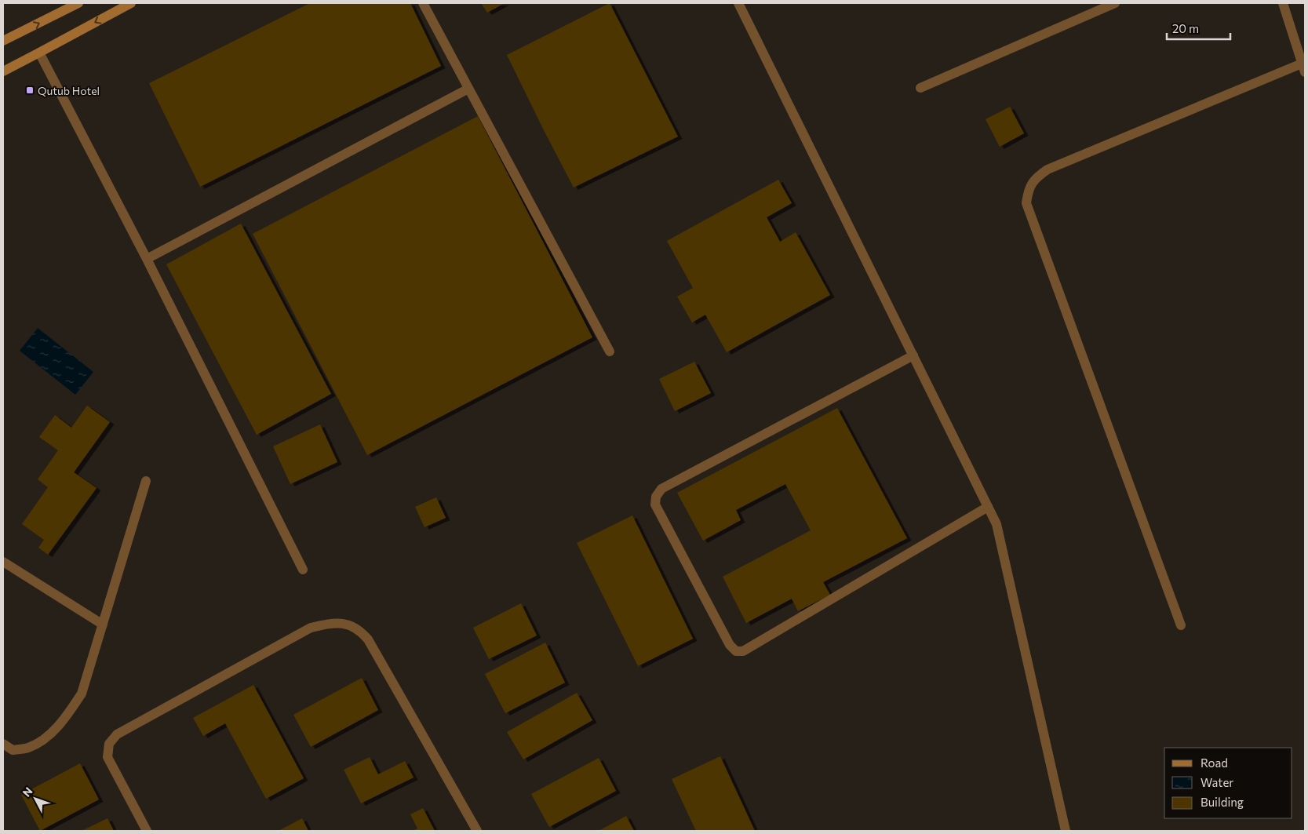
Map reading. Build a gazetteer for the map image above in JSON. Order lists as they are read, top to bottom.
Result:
{
  "places": {
    "transit": ["Qutub Hotel"]
  },
  "legend": ["Road", "Water", "Building"],
  "scale_bar": "20 m",
  "north": "top left"
}
